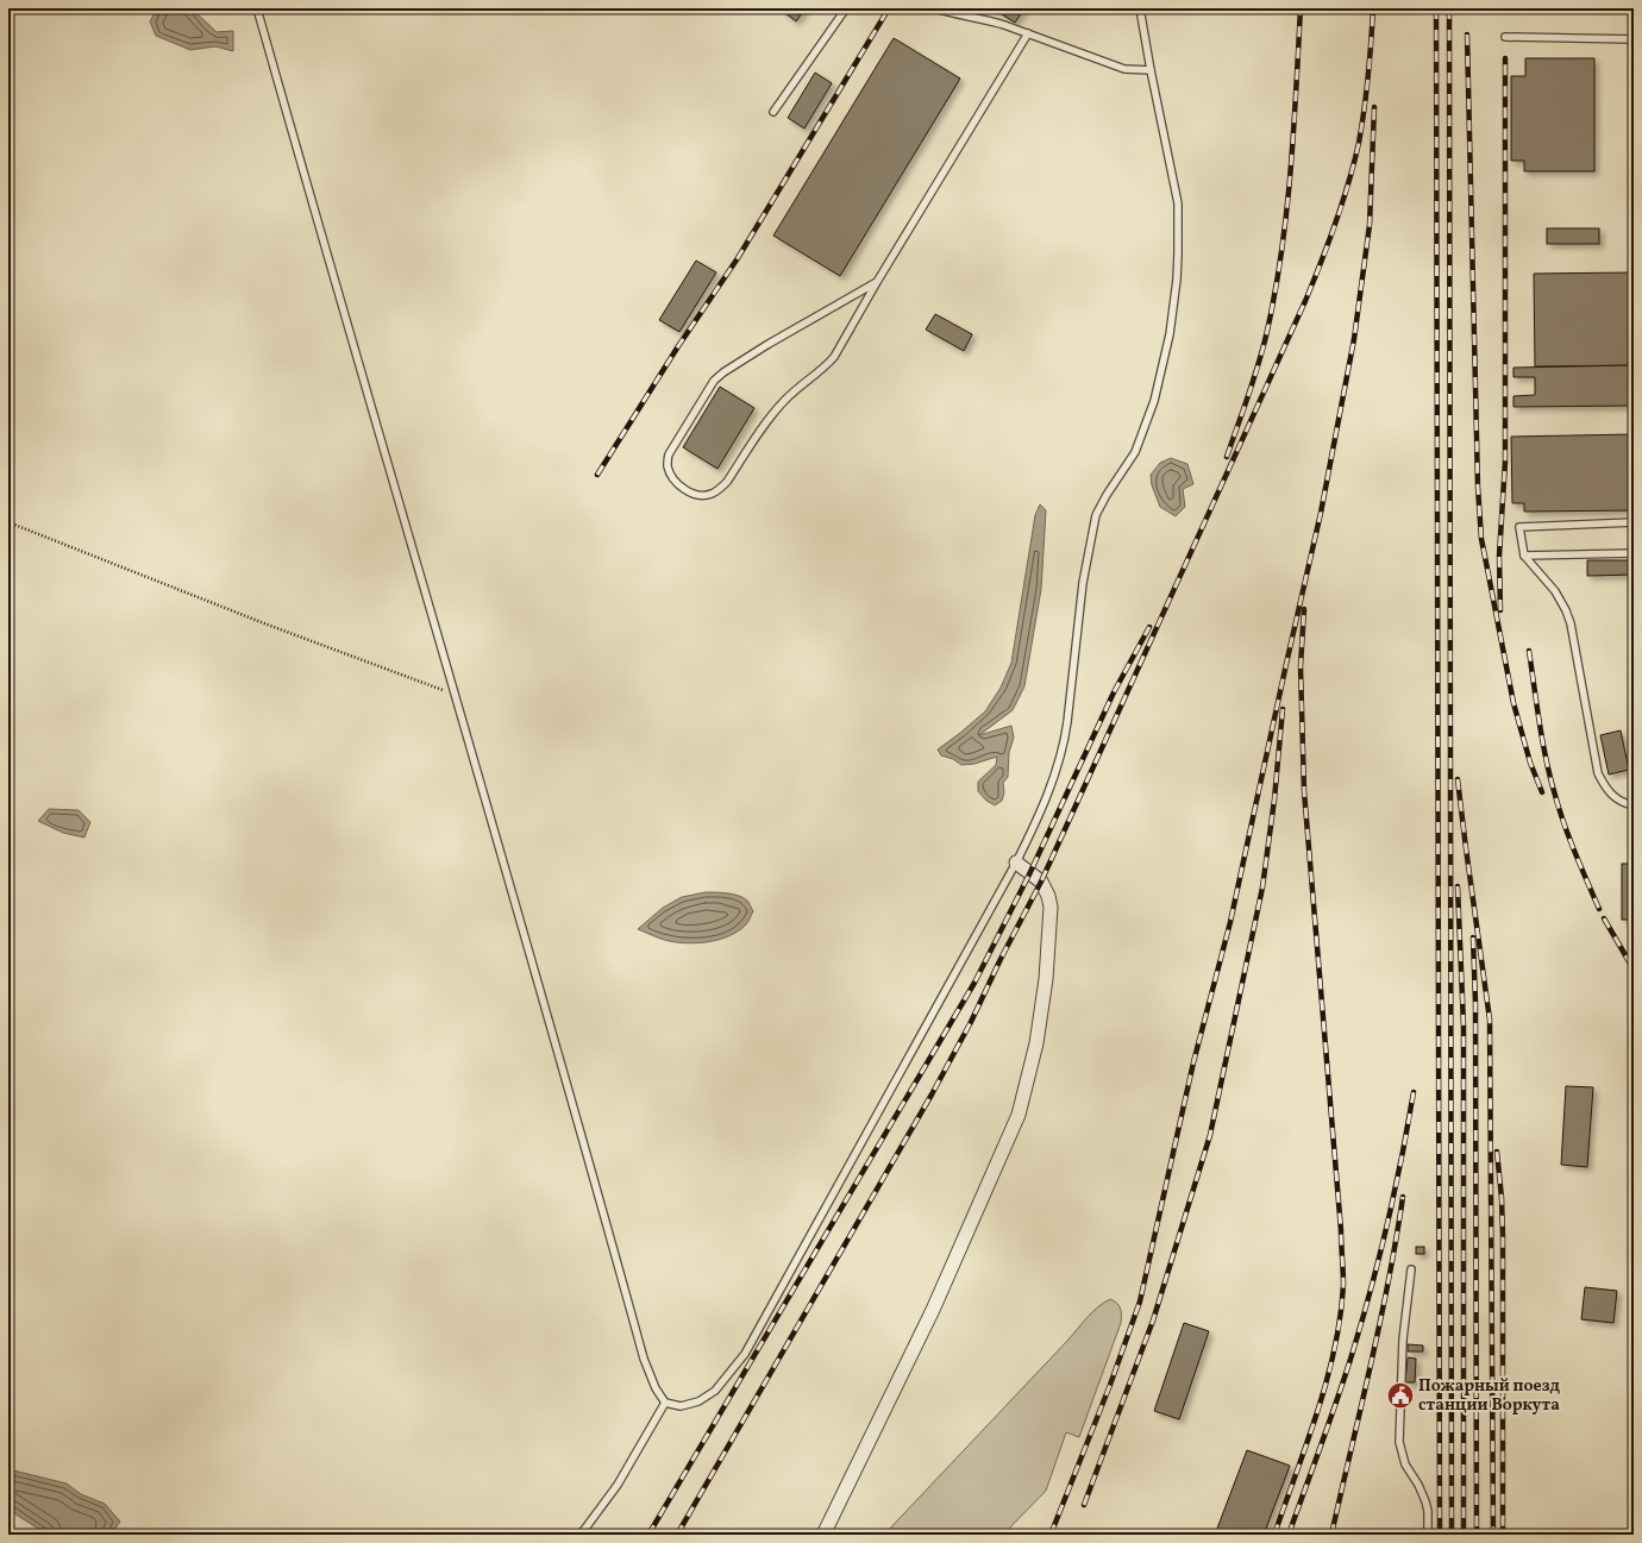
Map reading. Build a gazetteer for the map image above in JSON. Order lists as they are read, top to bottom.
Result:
{
  "places": {
    "public building": ["Пожарный поезд станции Воркута"]
  }
}
